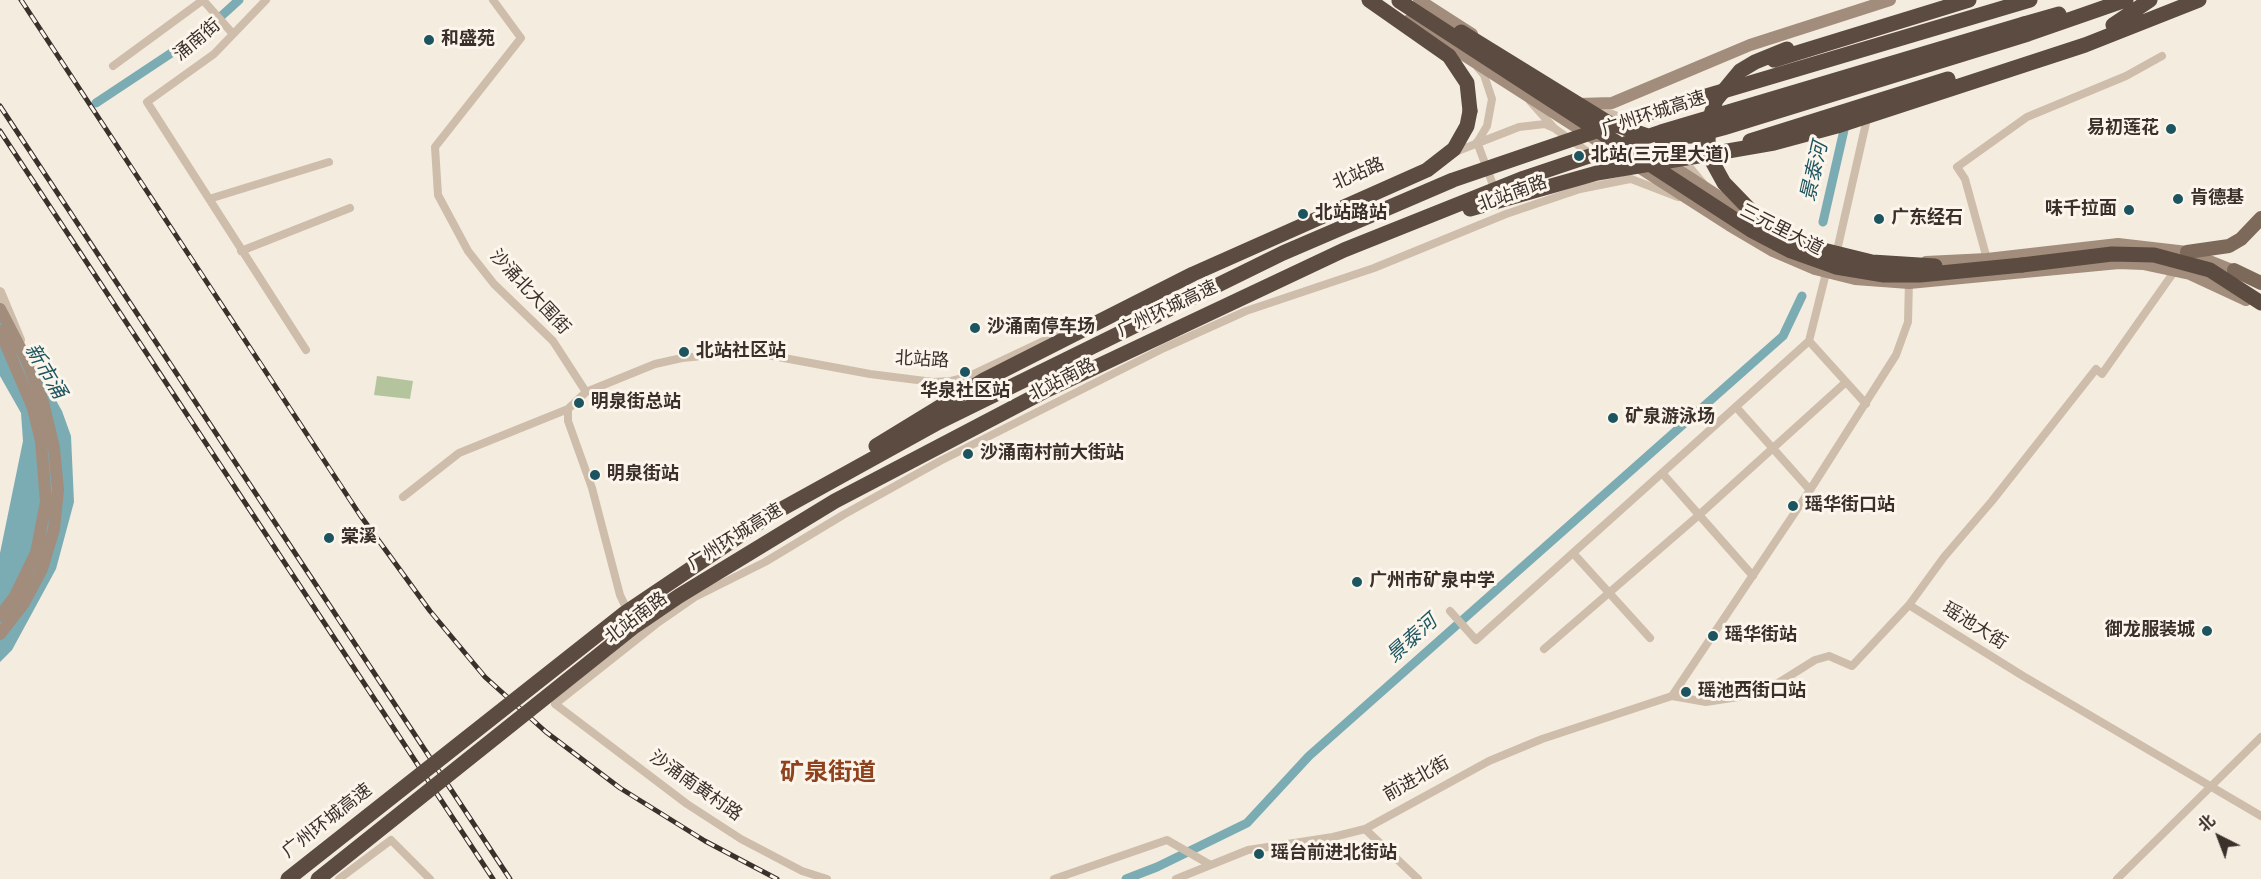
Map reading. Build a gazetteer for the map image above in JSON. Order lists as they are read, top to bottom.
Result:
{
  "streets": {
    "highway": ["广州环城高速"],
    "main road": ["三元里大道"],
    "street": [
      "涌南街",
      "北站路",
      "北站南路",
      "沙涌北大围街",
      "瑶池大街",
      "前进北街",
      "沙涌南黄村路"
    ]
  },
  "crossings": [
    ["北站路", "沙涌北大围街"],
    ["北站南路", "沙涌南黄村路"]
  ],
  "districts": ["矿泉街道"],
  "water": ["景泰河", "新市涌"],
  "places": [
    "和盛苑",
    "易初莲花",
    "北站(三元里大道)",
    "肯德基",
    "味千拉面",
    "北站路站",
    "广东经石",
    "沙涌南停车场",
    "北站社区站",
    "华泉社区站",
    "明泉街总站",
    "矿泉游泳场",
    "沙涌南村前大街站",
    "明泉街站",
    "瑶华街口站",
    "棠溪",
    "广州市矿泉中学",
    "御龙服装城",
    "瑶华街站",
    "瑶池西街口站",
    "瑶台前进北街站"
  ],
  "north": "top left"
}
